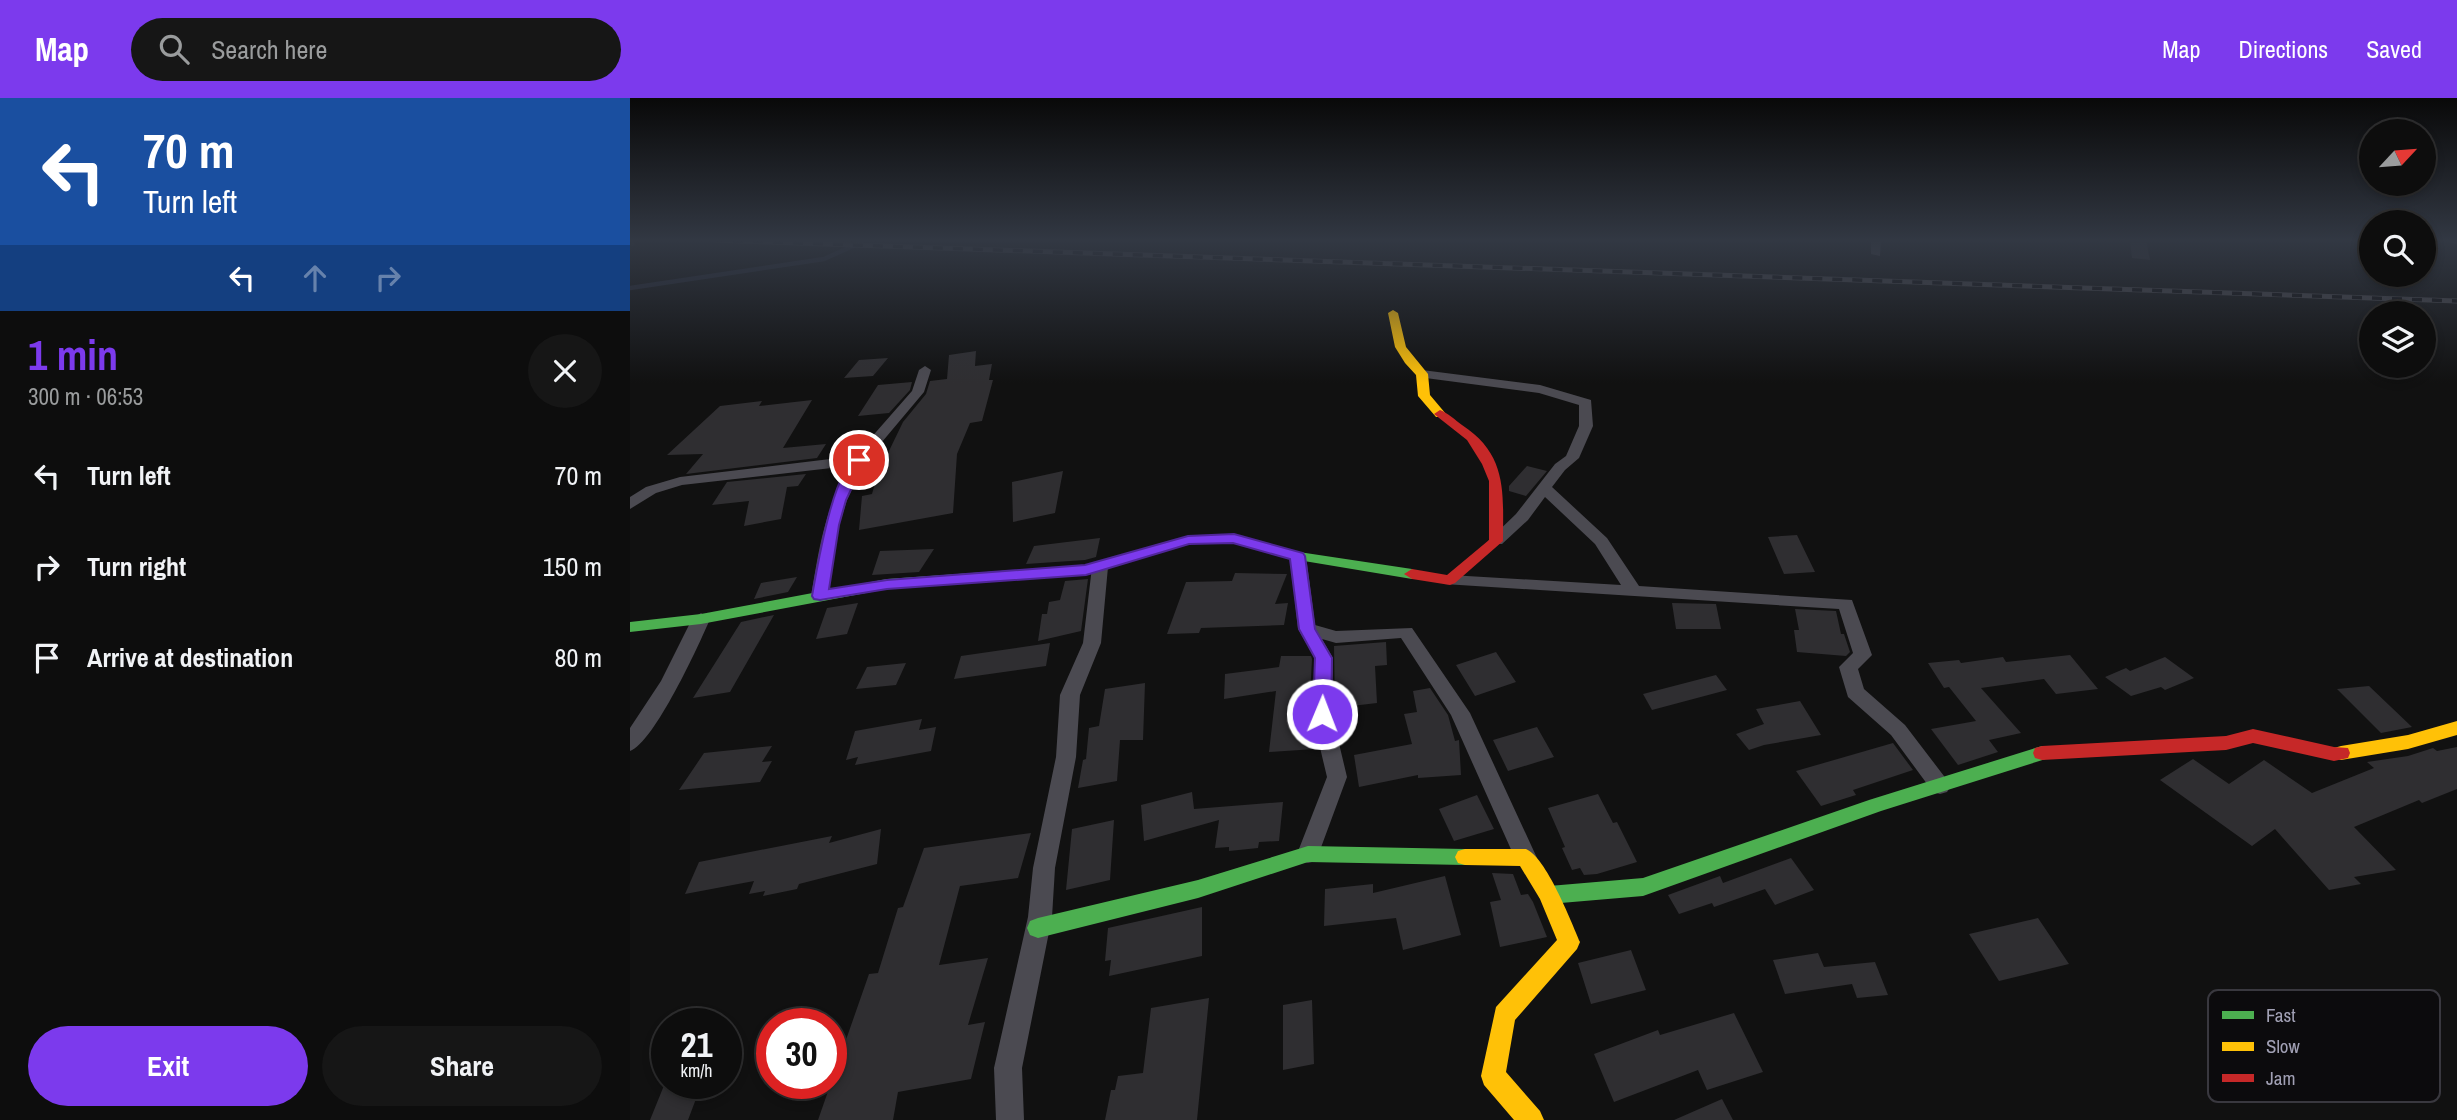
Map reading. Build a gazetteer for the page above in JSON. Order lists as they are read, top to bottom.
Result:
{
  "legend": ["Fast", "Slow", "Jam"],
  "north": "top right",
  "page": {
    "header": "Map",
    "search": "Search here",
    "nav": ["Map", "Directions", "Saved"],
    "turn": ["70 m", "Turn left"],
    "heading": ["1 min", "300 m · 06:53"],
    "list": [
      {
        "name": "Turn left",
        "value": "70 m"
      },
      {
        "name": "Turn right",
        "value": "150 m"
      },
      {
        "name": "Arrive at destination",
        "value": "80 m"
      }
    ],
    "speed": "21 km/h",
    "limit": "30",
    "buttons": ["Exit", "Share"]
  }
}
